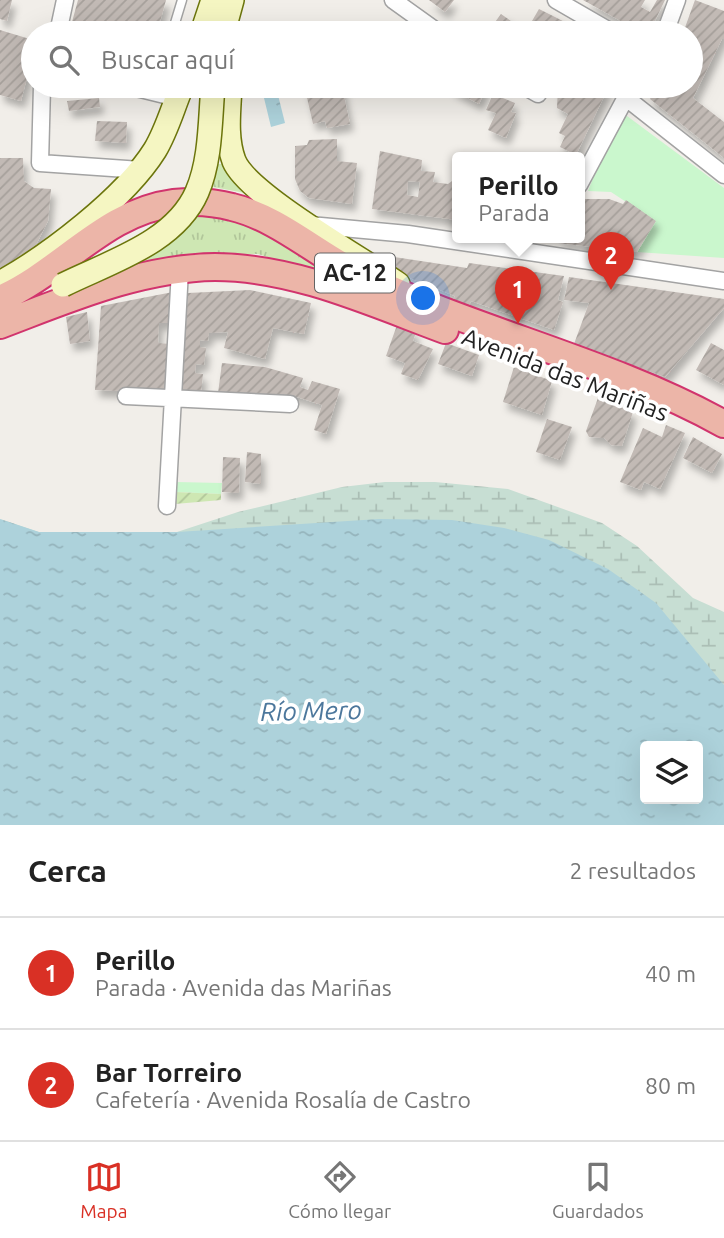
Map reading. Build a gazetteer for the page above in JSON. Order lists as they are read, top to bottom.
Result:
{
  "streets": {
    "highway": ["AC-12", "Avenida das Mariñas"]
  },
  "water": ["Río Mero"],
  "page": {
    "search": "Buscar aquí",
    "popup": ["Perillo", "Parada"],
    "pins": ["2", "1"],
    "heading": ["Cerca", "2 resultados"],
    "list": [
      {
        "mark": "1",
        "name": "Perillo",
        "note": "Parada · Avenida das Mariñas",
        "value": "40 m"
      },
      {
        "mark": "2",
        "name": "Bar Torreiro",
        "note": "Cafetería · Avenida Rosalía de Castro",
        "value": "80 m"
      }
    ],
    "nav": ["Mapa", "Cómo llegar", "Guardados"]
  }
}
